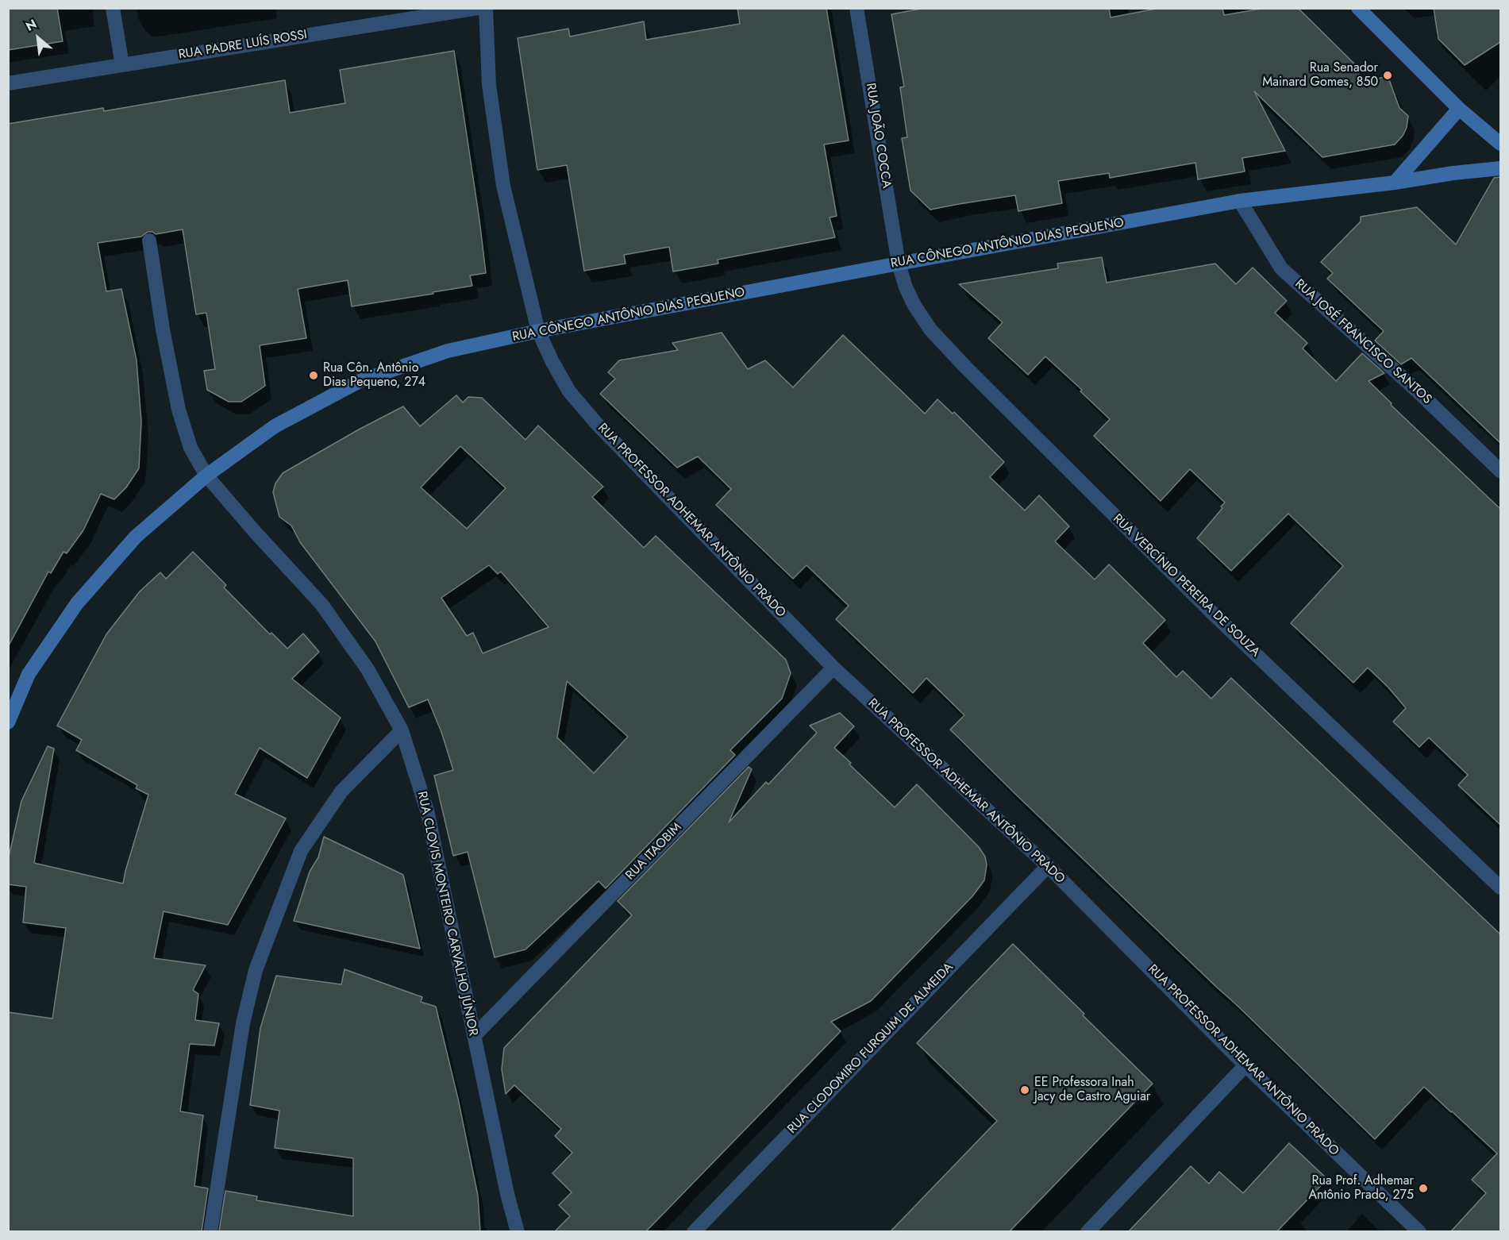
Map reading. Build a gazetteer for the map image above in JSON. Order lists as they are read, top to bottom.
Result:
{
  "streets": {
    "street": [
      "RUA PADRE LUÍS ROSSI",
      "RUA JOÃO COCCA",
      "RUA CÔNEGO ANTÔNIO DIAS PEQUENO",
      "RUA JOSÉ FRANCISCO SANTOS",
      "RUA PROFESSOR ADHEMAR ANTÔNIO PRADO",
      "RUA VERCÍNIO PEREIRA DE SOUZA",
      "RUA ITAOBIM",
      "RUA CLOVIS MONTEIRO CARVALHO JÚNIOR",
      "RUA CLODOMIRO FURQUIM DE ALMEIDA"
    ]
  },
  "crossings": [
    ["RUA JOÃO COCCA", "RUA CÔNEGO ANTÔNIO DIAS PEQUENO"],
    ["RUA JOÃO COCCA", "RUA VERCÍNIO PEREIRA DE SOUZA"],
    ["RUA CÔNEGO ANTÔNIO DIAS PEQUENO", "RUA JOSÉ FRANCISCO SANTOS"],
    ["RUA CÔNEGO ANTÔNIO DIAS PEQUENO", "RUA PROFESSOR ADHEMAR ANTÔNIO PRADO"],
    ["RUA CÔNEGO ANTÔNIO DIAS PEQUENO", "RUA VERCÍNIO PEREIRA DE SOUZA"],
    ["RUA CÔNEGO ANTÔNIO DIAS PEQUENO", "RUA CLOVIS MONTEIRO CARVALHO JÚNIOR"],
    ["RUA PROFESSOR ADHEMAR ANTÔNIO PRADO", "RUA ITAOBIM"],
    ["RUA PROFESSOR ADHEMAR ANTÔNIO PRADO", "RUA CLODOMIRO FURQUIM DE ALMEIDA"],
    ["RUA ITAOBIM", "RUA CLOVIS MONTEIRO CARVALHO JÚNIOR"]
  ],
  "places": [
    "Rua Senador Mainard Gomes, 850",
    "Rua Côn. Antônio Dias Pequeno, 274",
    "EE Professora Inah Jacy de Castro Aguiar",
    "Rua Prof. Adhemar Antônio Prado, 275"
  ],
  "north": "top left"
}
